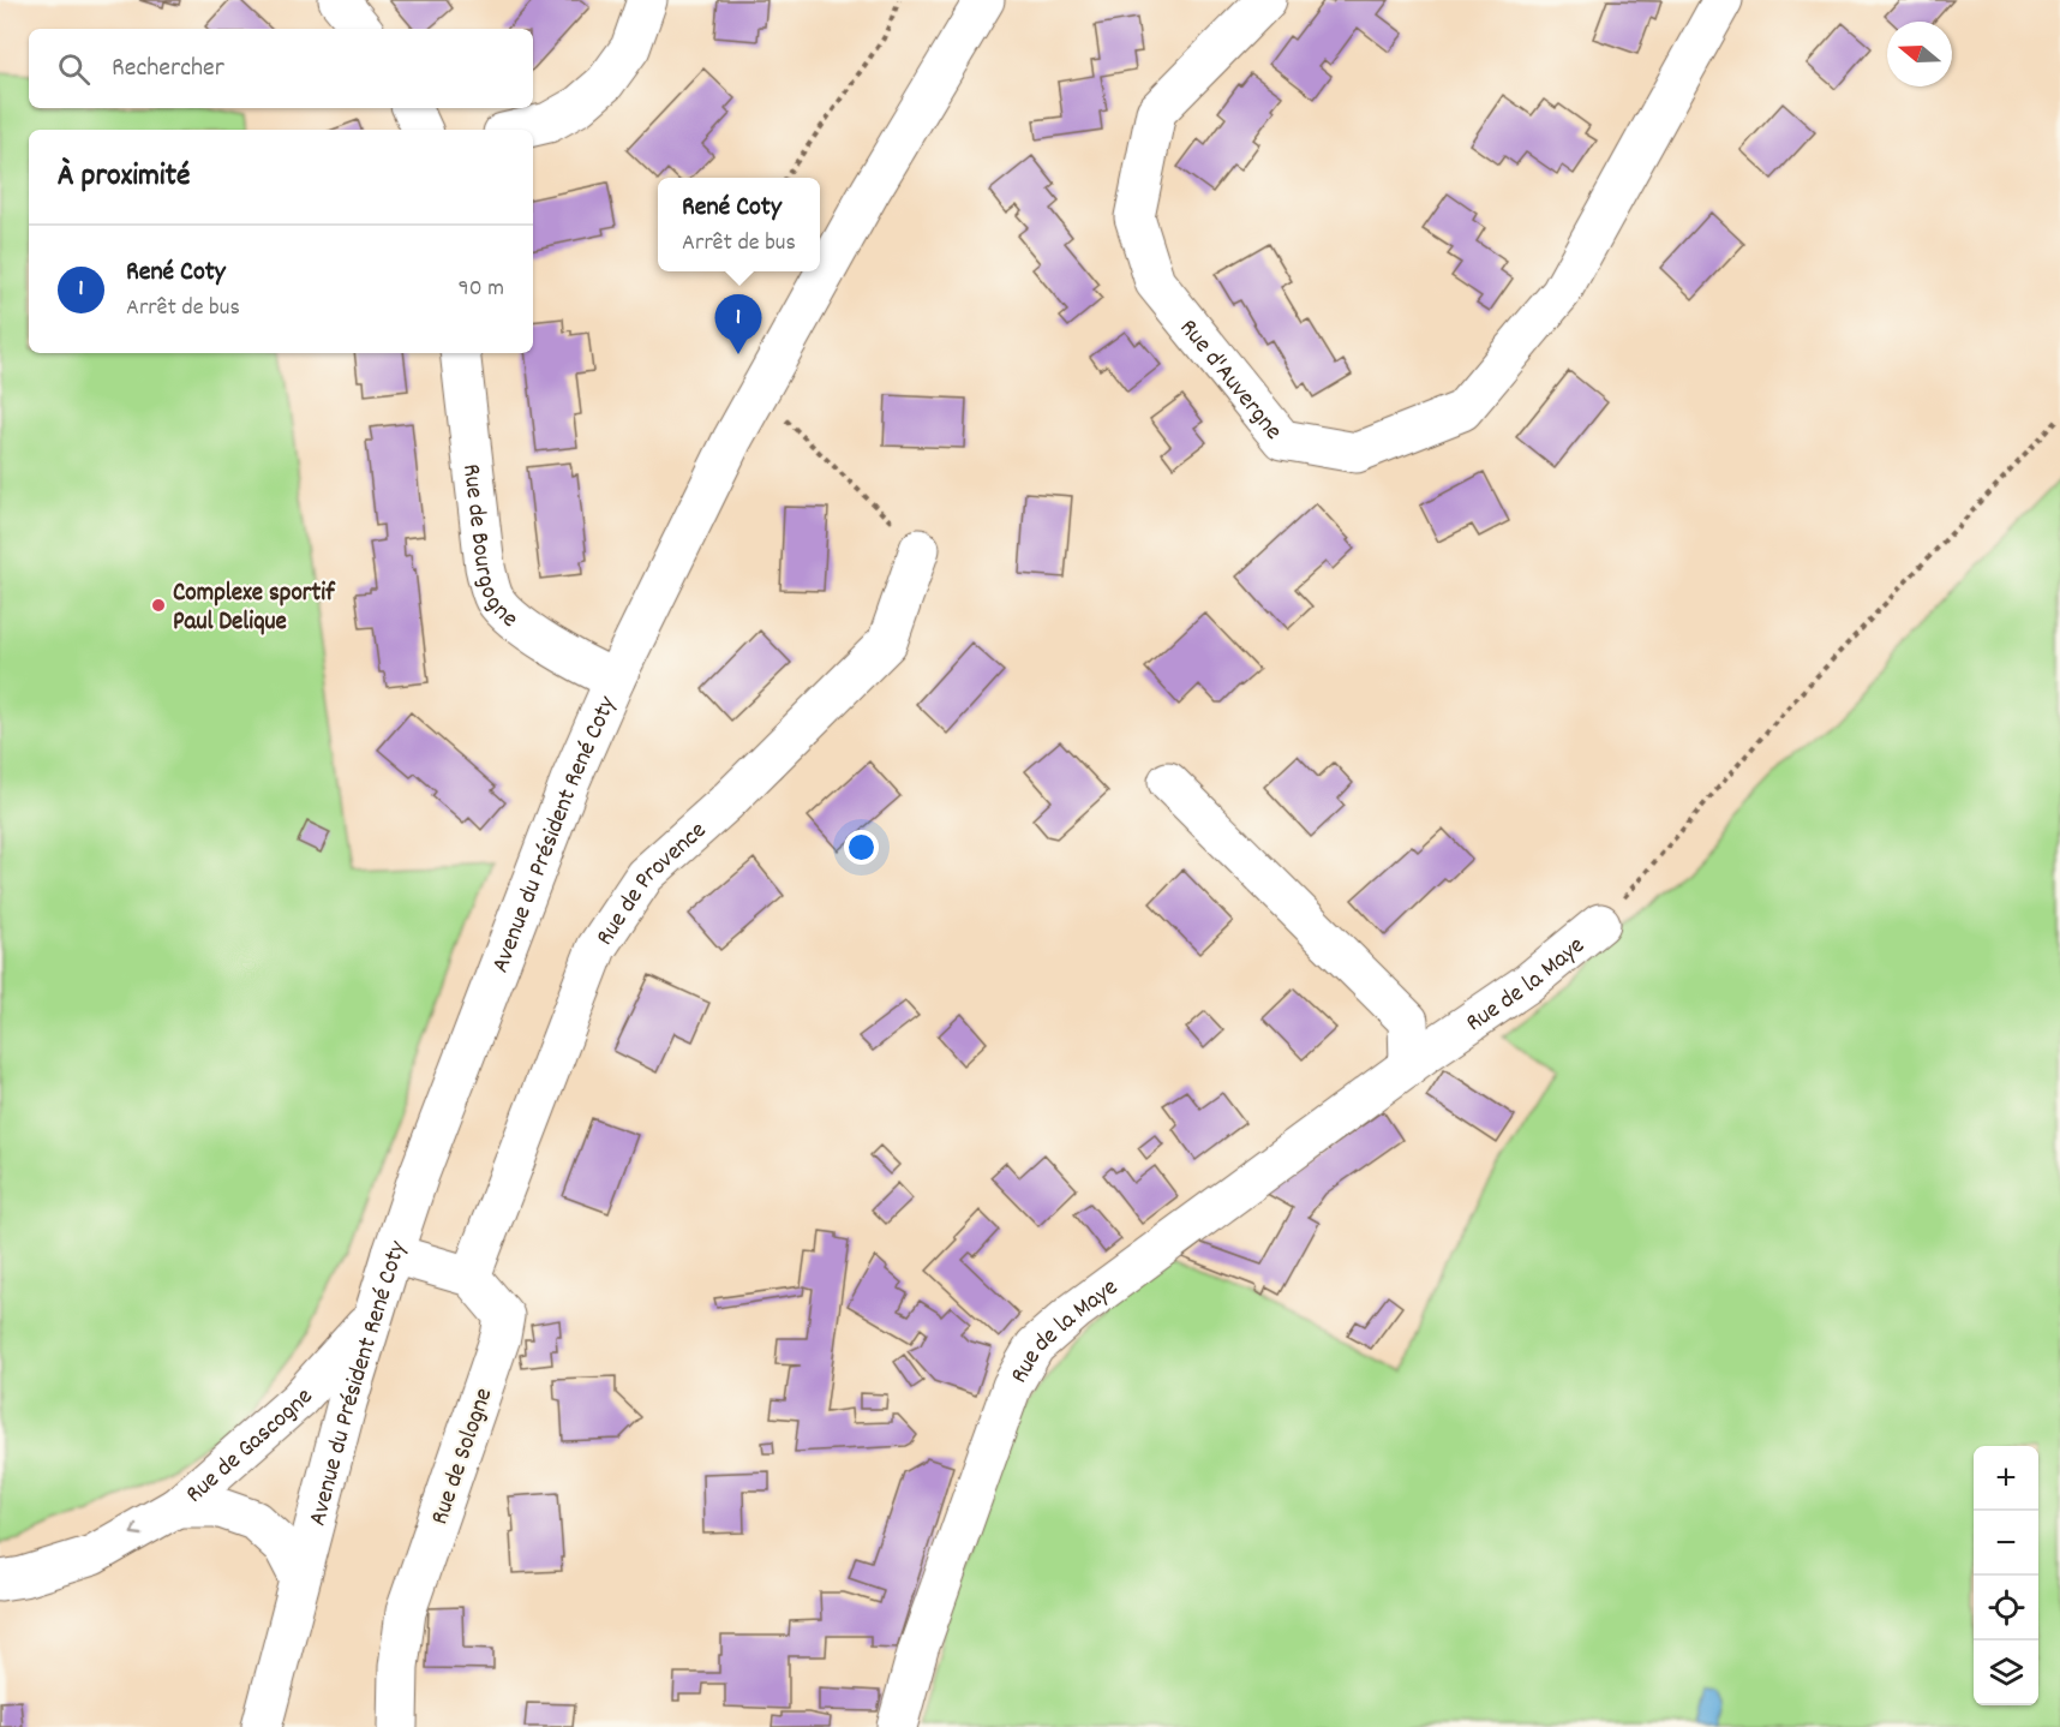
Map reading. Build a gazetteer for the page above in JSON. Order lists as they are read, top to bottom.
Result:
{
  "streets": {
    "street": [
      "Rue d'Auvergne",
      "Rue de Bourgogne",
      "Avenue du Président René Coty",
      "Rue de Provence",
      "Rue de la Maye",
      "Rue de Gascogne",
      "Rue de Sologne"
    ]
  },
  "crossings": [
    ["Rue de Bourgogne", "Avenue du Président René Coty"],
    ["Avenue du Président René Coty", "Rue de Gascogne"],
    ["Rue de Provence", "Rue de Sologne"]
  ],
  "places": ["Complexe sportif Paul Delique"],
  "north": "left",
  "page": {
    "search": "Rechercher",
    "heading": "À proximité",
    "popup": ["René Coty", "Arrêt de bus"],
    "list": [
      {
        "mark": "1",
        "name": "René Coty",
        "note": "Arrêt de bus",
        "value": "90 m"
      }
    ],
    "pins": "1",
    "map_buttons": ["+", "−"]
  }
}
